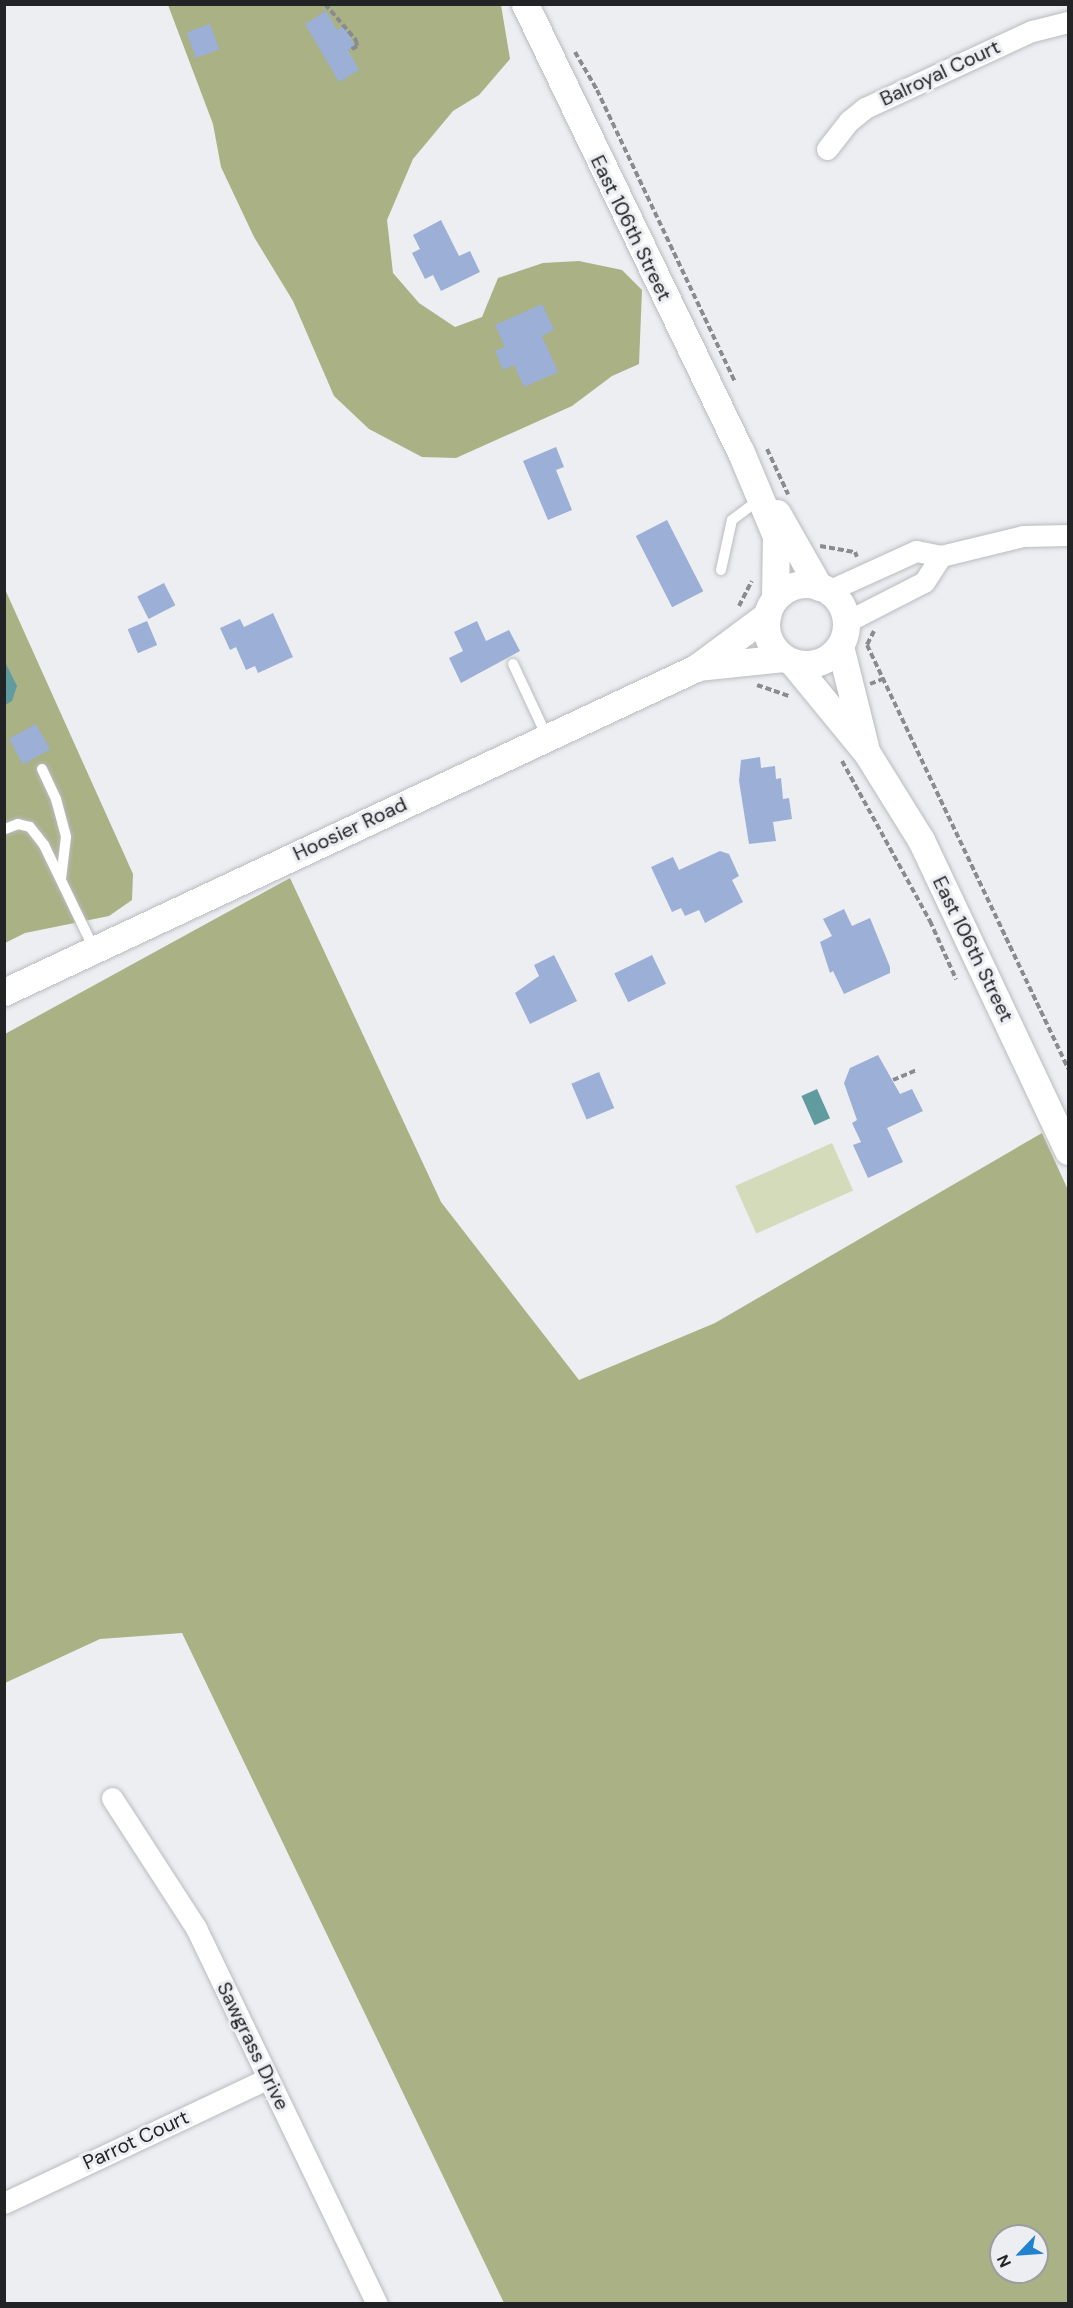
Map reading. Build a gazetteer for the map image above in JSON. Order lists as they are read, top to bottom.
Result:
{
  "streets": {
    "street": [
      "Balroyal Court",
      "East 106th Street",
      "Hoosier Road",
      "Sawgrass Drive",
      "Parrot Court"
    ]
  },
  "crossings": [
    ["East 106th Street", "Hoosier Road"],
    ["Sawgrass Drive", "Parrot Court"]
  ],
  "north": "bottom left"
}
